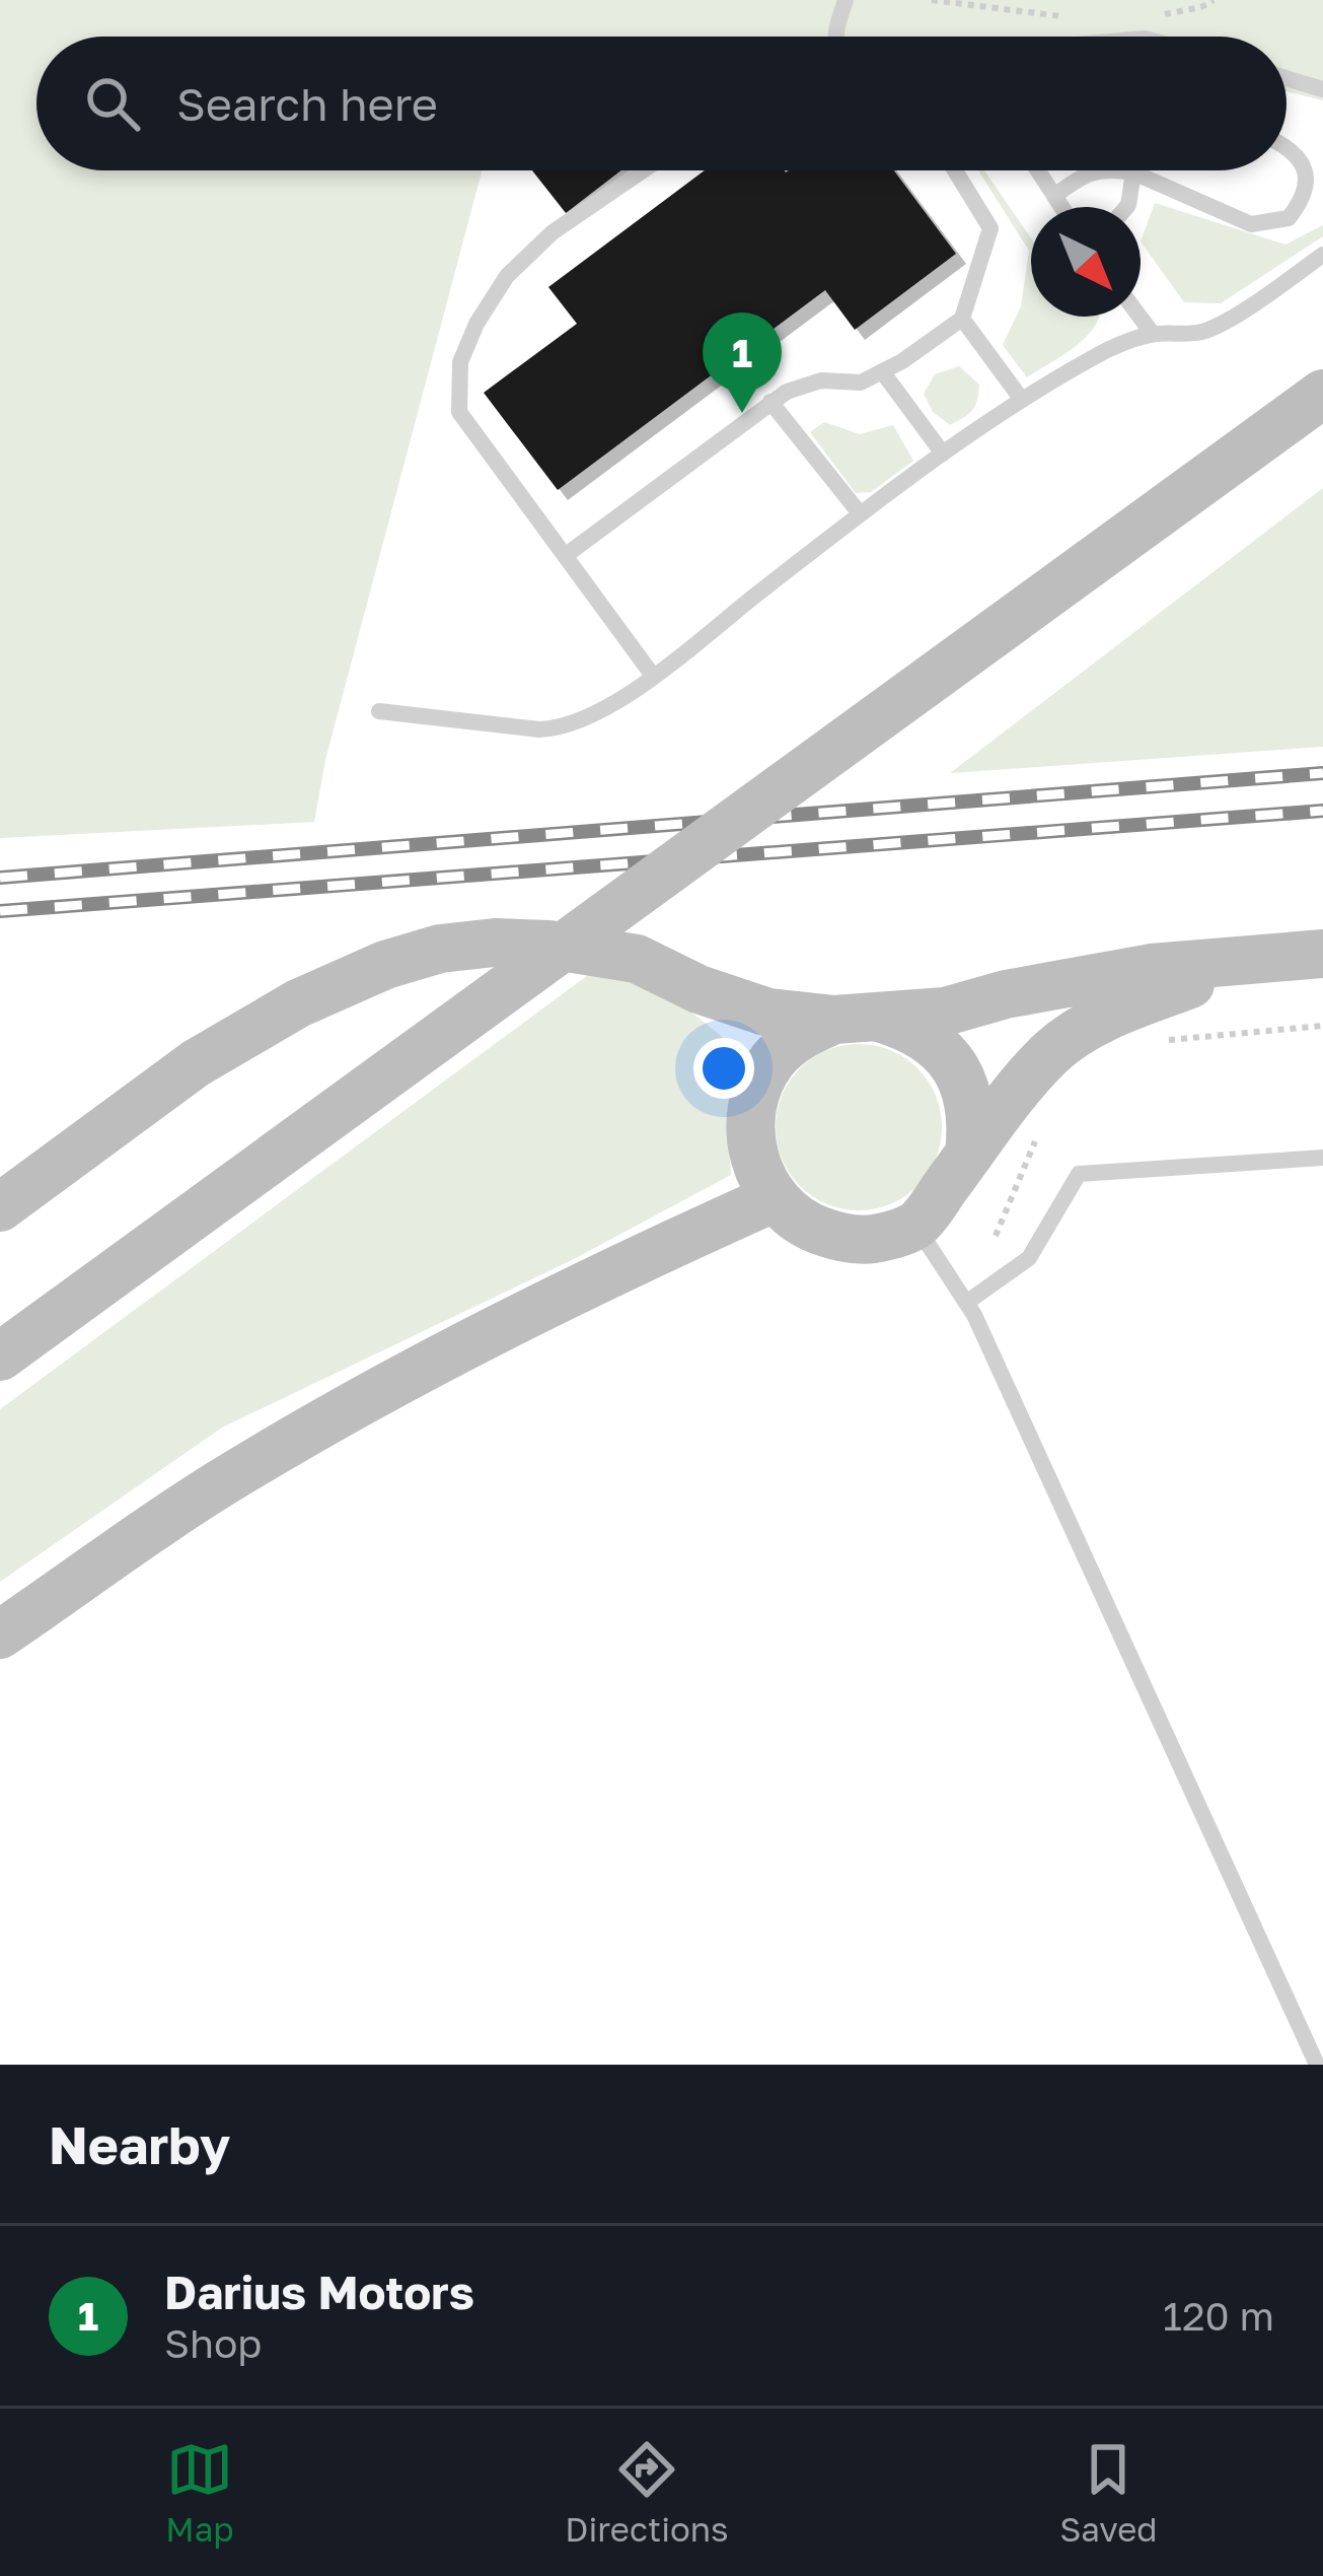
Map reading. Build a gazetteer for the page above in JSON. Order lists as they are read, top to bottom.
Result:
{
  "north": "bottom right",
  "page": {
    "search": "Search here",
    "pins": "1",
    "heading": "Nearby",
    "list": [
      {
        "mark": "1",
        "name": "Darius Motors",
        "note": "Shop",
        "value": "120 m"
      }
    ],
    "nav": ["Map", "Directions", "Saved"]
  }
}
